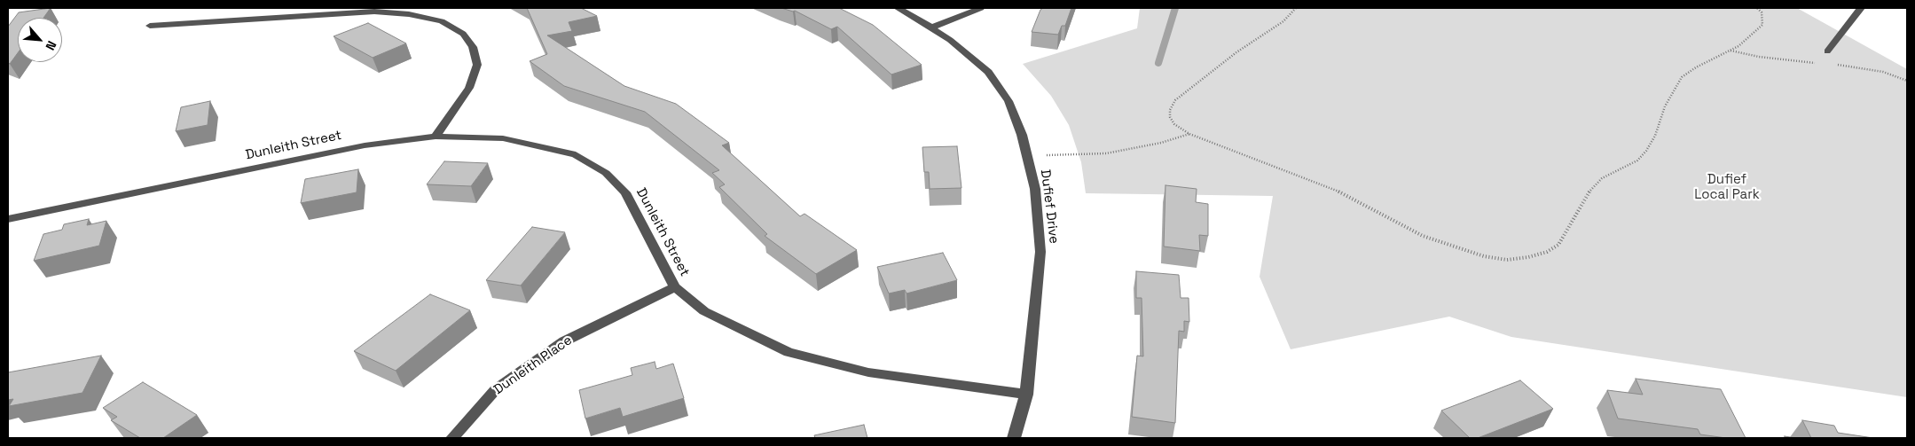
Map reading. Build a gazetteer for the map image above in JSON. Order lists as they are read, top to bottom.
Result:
{
  "streets": {
    "street": ["Dunleith Street", "Dufief Drive", "Dunleith Place"]
  },
  "crossings": [
    ["Dunleith Street", "Dufief Drive"],
    ["Dunleith Street", "Dunleith Place"]
  ],
  "parks": ["Dufief Local Park"],
  "north": "bottom right"
}
